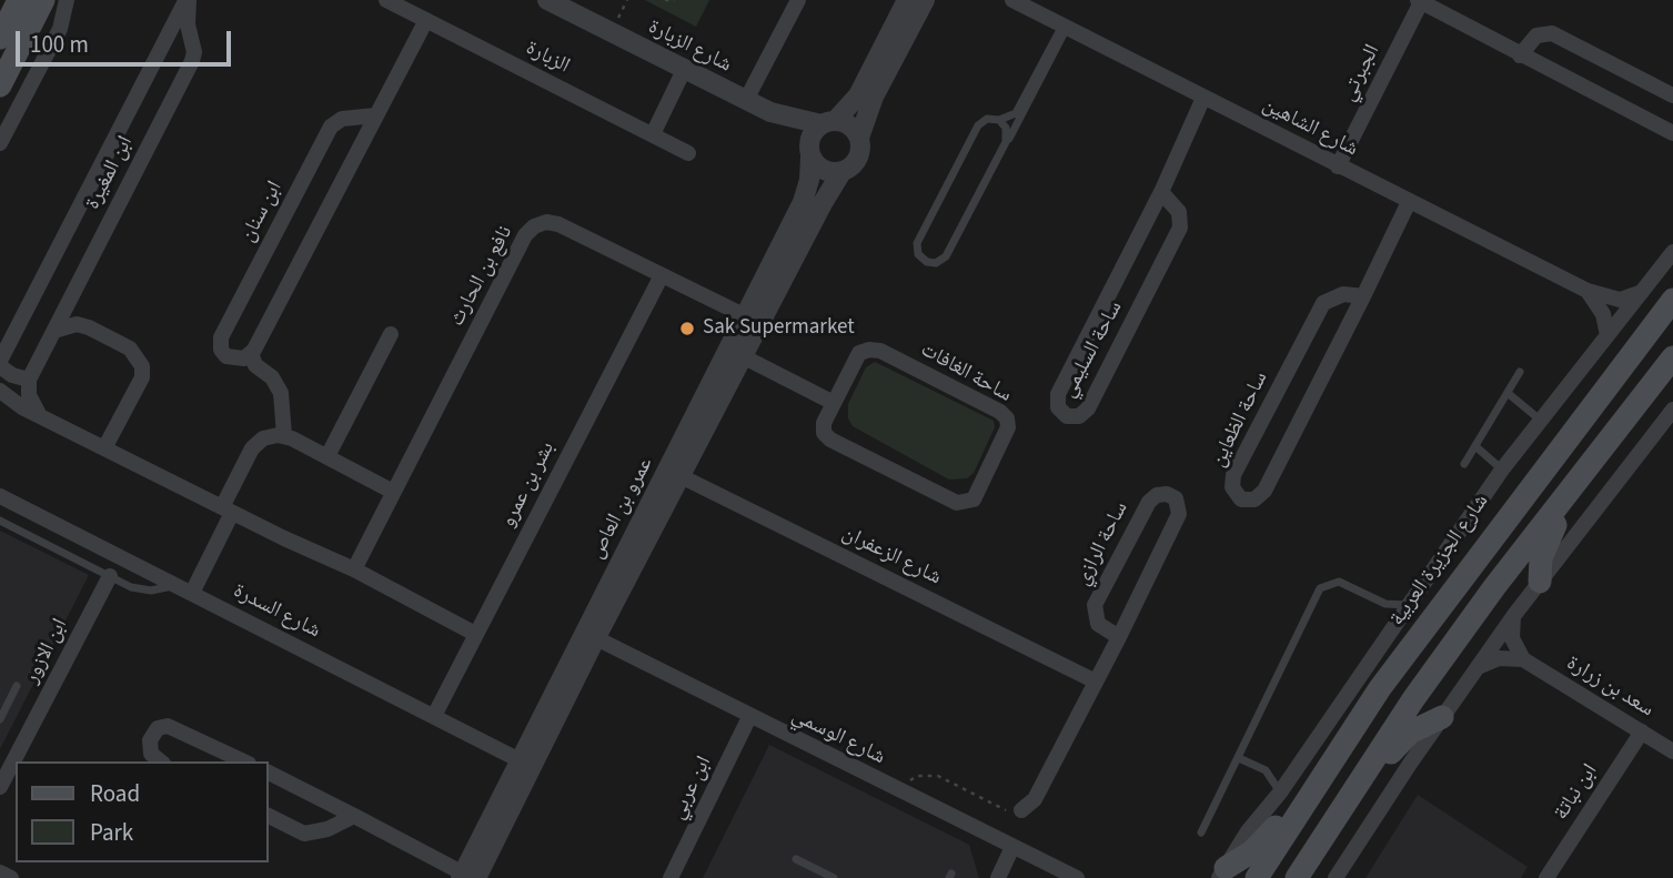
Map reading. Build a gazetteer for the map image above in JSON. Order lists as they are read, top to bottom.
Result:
{
  "streets": {
    "main road": ["شارع الجزيرة العربية"],
    "street": [
      "شارع الزبارة",
      "الزبارة",
      "الجبرتي",
      "شارع الشاهين",
      "ابن المغيرة",
      "ابن سنان",
      "نافع بن الحارث",
      "ساحة السليمي",
      "ساحة الغافات",
      "ساحة الظعاين",
      "بشر بن عمرو",
      "عمرو بن العاص",
      "ساحة الرازي",
      "شارع الزعفران",
      "شارع السدرة",
      "ابن الازور",
      "سعد بن زرارة",
      "شارع الوسمي",
      "ابن عربي",
      "ابن نباتة"
    ]
  },
  "crossings": [
    ["شارع الزبارة", "عمرو بن العاص"],
    ["الجبرتي", "شارع الشاهين"],
    ["شارع الشاهين", "ساحة السليمي"],
    ["شارع الشاهين", "ساحة الظعاين"],
    ["شارع الشاهين", "شارع الجزيرة العربية"],
    ["نافع بن الحارث", "بشر بن عمرو"],
    ["نافع بن الحارث", "عمرو بن العاص"],
    ["بشر بن عمرو", "شارع السدرة"],
    ["عمرو بن العاص", "شارع الزعفران"],
    ["عمرو بن العاص", "شارع السدرة"],
    ["عمرو بن العاص", "شارع الوسمي"],
    ["ساحة الرازي", "شارع الزعفران"],
    ["سعد بن زرارة", "ابن نباتة"],
    ["شارع الوسمي", "ابن عربي"]
  ],
  "places": ["Sak Supermarket"],
  "legend": ["Road", "Park"],
  "scale_bar": "100 m"
}
